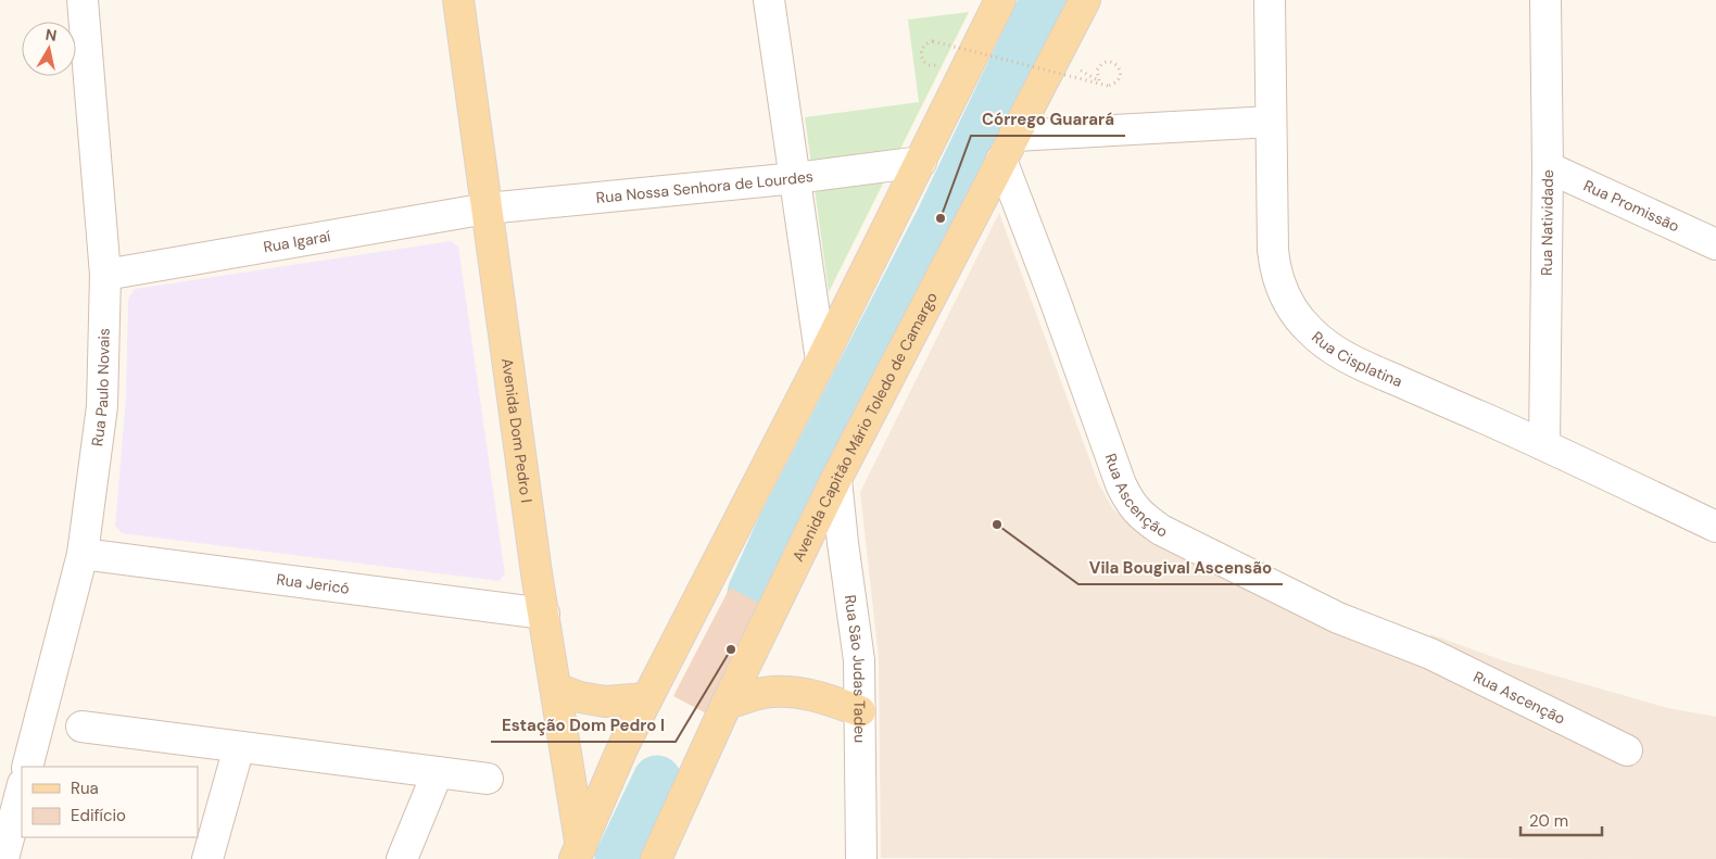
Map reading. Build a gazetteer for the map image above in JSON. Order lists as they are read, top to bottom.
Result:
{
  "streets": {
    "main road": ["Avenida Capitão Mário Toledo de Camargo", "Avenida Dom Pedro I"],
    "street": [
      "Rua Nossa Senhora de Lourdes",
      "Rua Promissão",
      "Rua Natividade",
      "Rua Igaraí",
      "Rua Cisplatina",
      "Rua Paulo Novais",
      "Rua Ascenção",
      "Rua Jericó",
      "Rua São Judas Tadeu"
    ]
  },
  "crossings": [
    ["Rua Nossa Senhora de Lourdes", "Rua Igaraí"],
    ["Rua Nossa Senhora de Lourdes", "Avenida Dom Pedro I"],
    ["Rua Promissão", "Rua Natividade"],
    ["Rua Natividade", "Rua Cisplatina"],
    ["Rua Igaraí", "Rua Paulo Novais"],
    ["Rua Igaraí", "Avenida Dom Pedro I"],
    ["Rua Paulo Novais", "Rua Jericó"],
    ["Avenida Capitão Mário Toledo de Camargo", "Rua Ascenção"],
    ["Avenida Capitão Mário Toledo de Camargo", "Rua São Judas Tadeu"],
    ["Avenida Dom Pedro I", "Rua Jericó"]
  ],
  "places": ["Córrego Guarará", "Vila Bougival Ascensão", "Estação Dom Pedro I"],
  "legend": ["Rua", "Edifício"],
  "scale_bar": "20 m",
  "north": "top"
}
